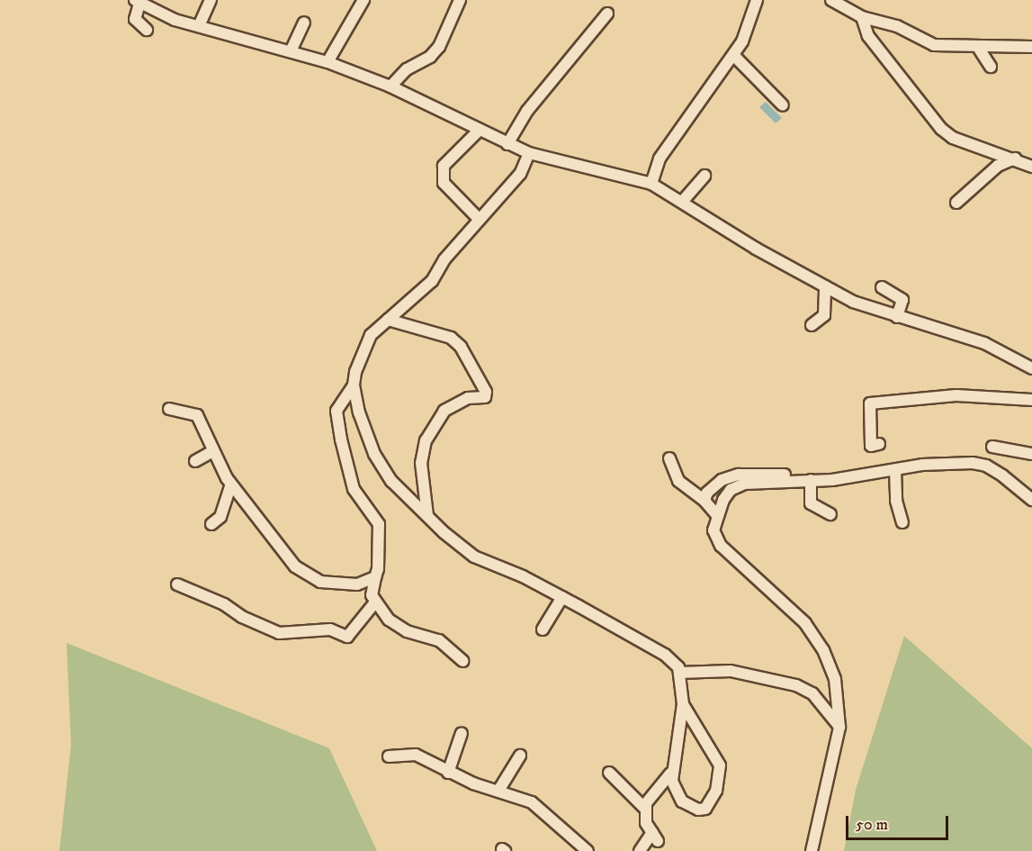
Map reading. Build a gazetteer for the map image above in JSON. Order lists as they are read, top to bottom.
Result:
{
  "scale_bar": "50 m"
}
